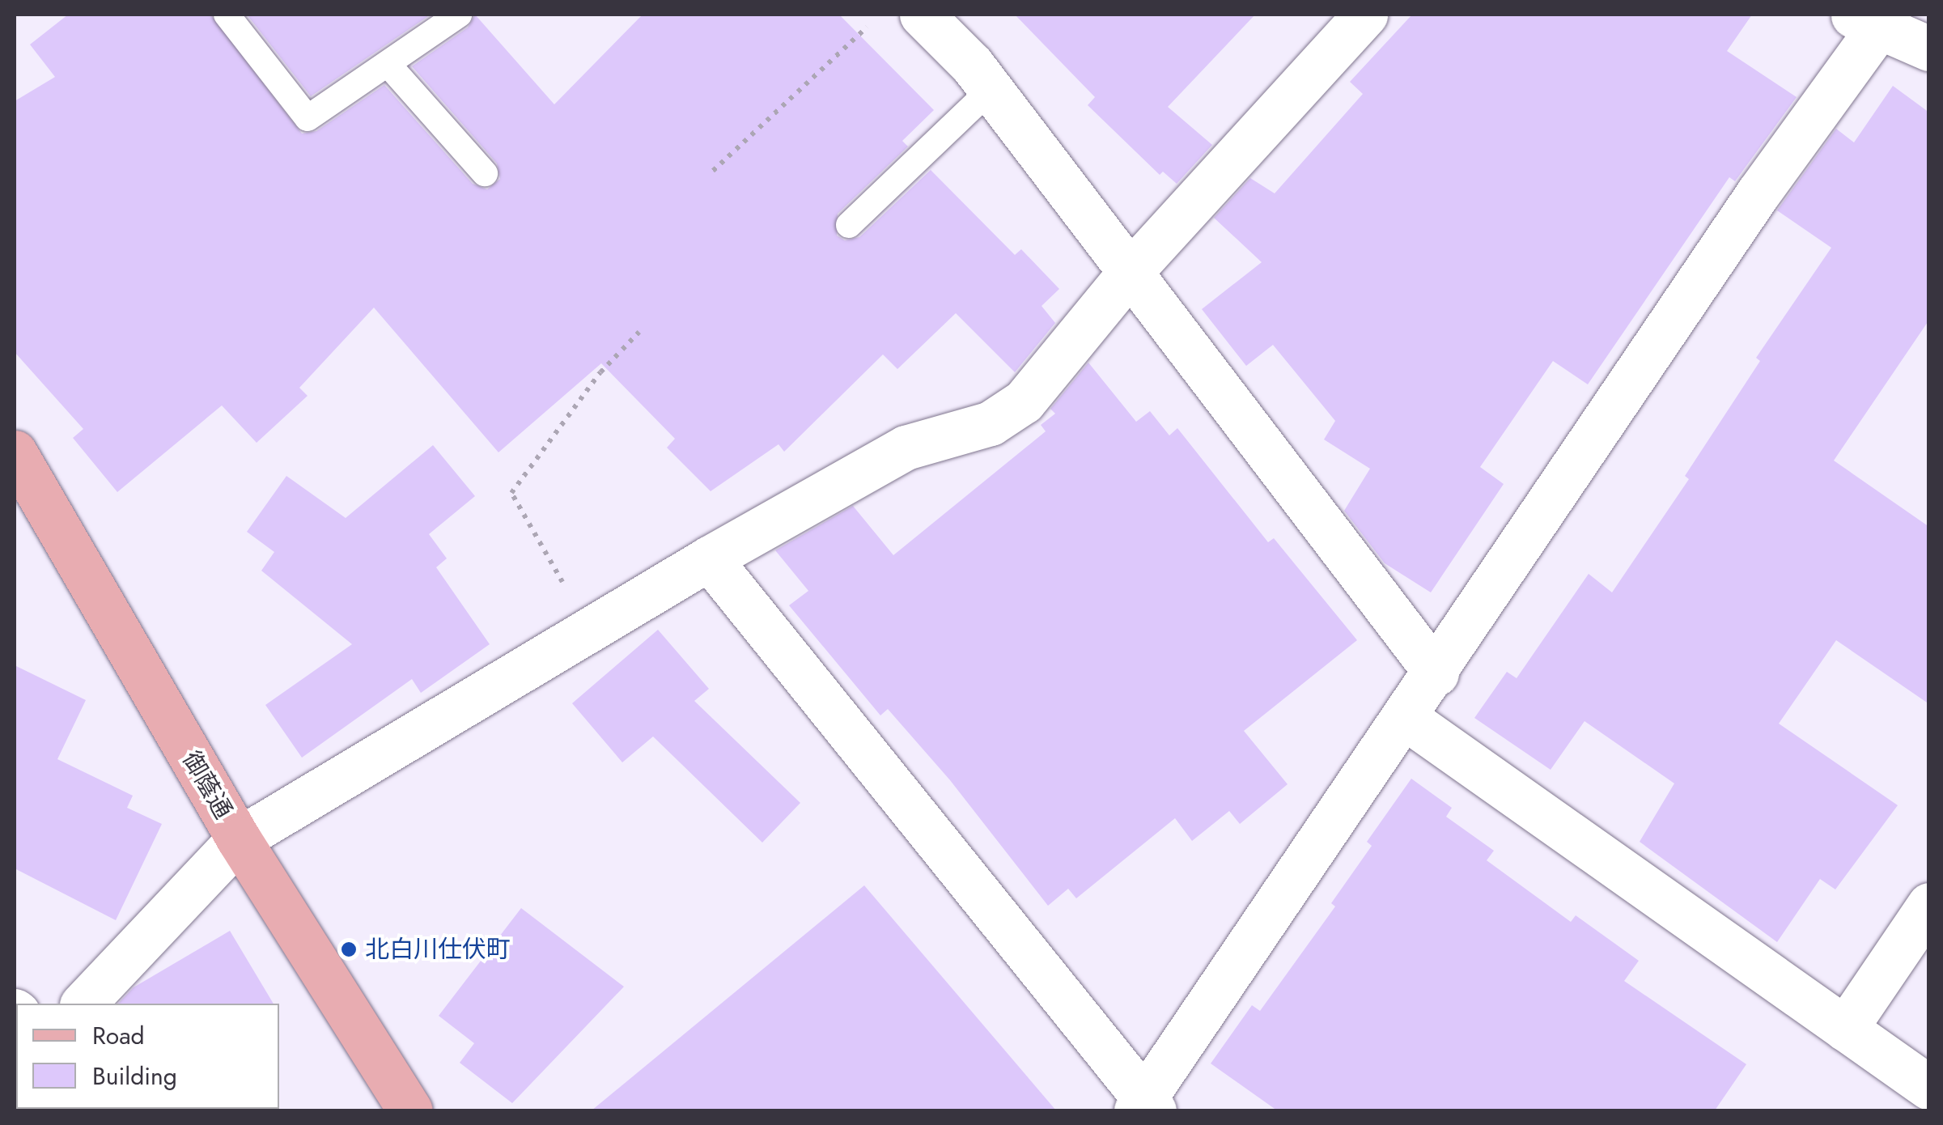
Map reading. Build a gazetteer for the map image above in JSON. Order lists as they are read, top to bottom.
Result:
{
  "streets": {
    "main road": ["御蔭通"]
  },
  "places": ["北白川仕伏町"],
  "legend": ["Road", "Building"]
}
